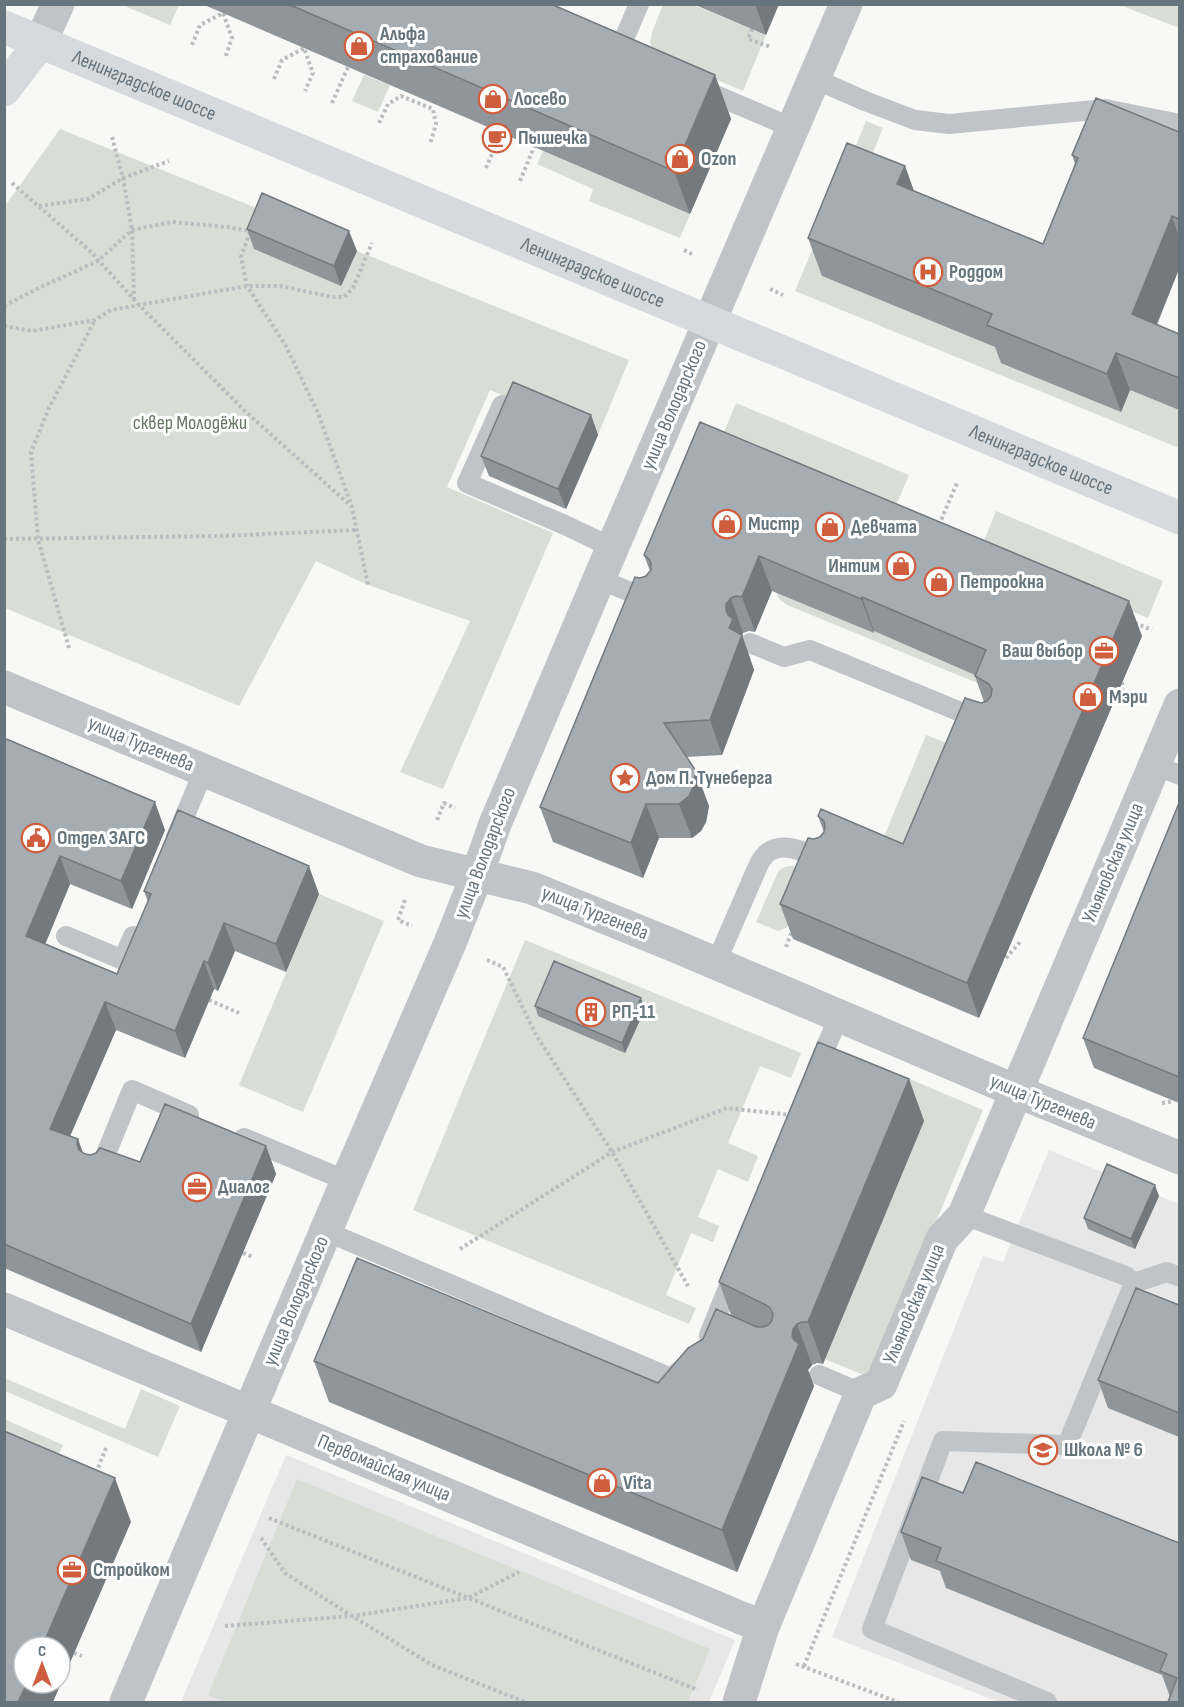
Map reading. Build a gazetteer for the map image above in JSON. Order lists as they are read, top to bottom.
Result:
{
  "streets": {
    "main road": ["Ленинградское шоссе"],
    "street": [
      "улица Володарского",
      "улица Тургенева",
      "Ульяновская улица",
      "Первомайская улица"
    ]
  },
  "crossings": [
    ["Ленинградское шоссе", "улица Володарского"],
    ["улица Володарского", "улица Тургенева"],
    ["улица Володарского", "Первомайская улица"],
    ["улица Тургенева", "Ульяновская улица"],
    ["Ульяновская улица", "Первомайская улица"]
  ],
  "parks": ["сквер Молодёжи"],
  "places": {
    "shop": [
      "Альфа страхование",
      "Лосево",
      "Ozon",
      "Мистр",
      "Девчата",
      "Интим",
      "Петроокна",
      "Мэри",
      "Vita"
    ],
    "cafe": ["Пышечка"],
    "hospital": ["Роддом"],
    "office": ["Ваш выбор", "Диалог", "Стройком"],
    "place": ["Дом П. Тунеберга"],
    "public building": ["Отдел ЗАГС"],
    "building": ["РП-11"],
    "school or university": ["Школа № 6"]
  },
  "north": "top"
}
